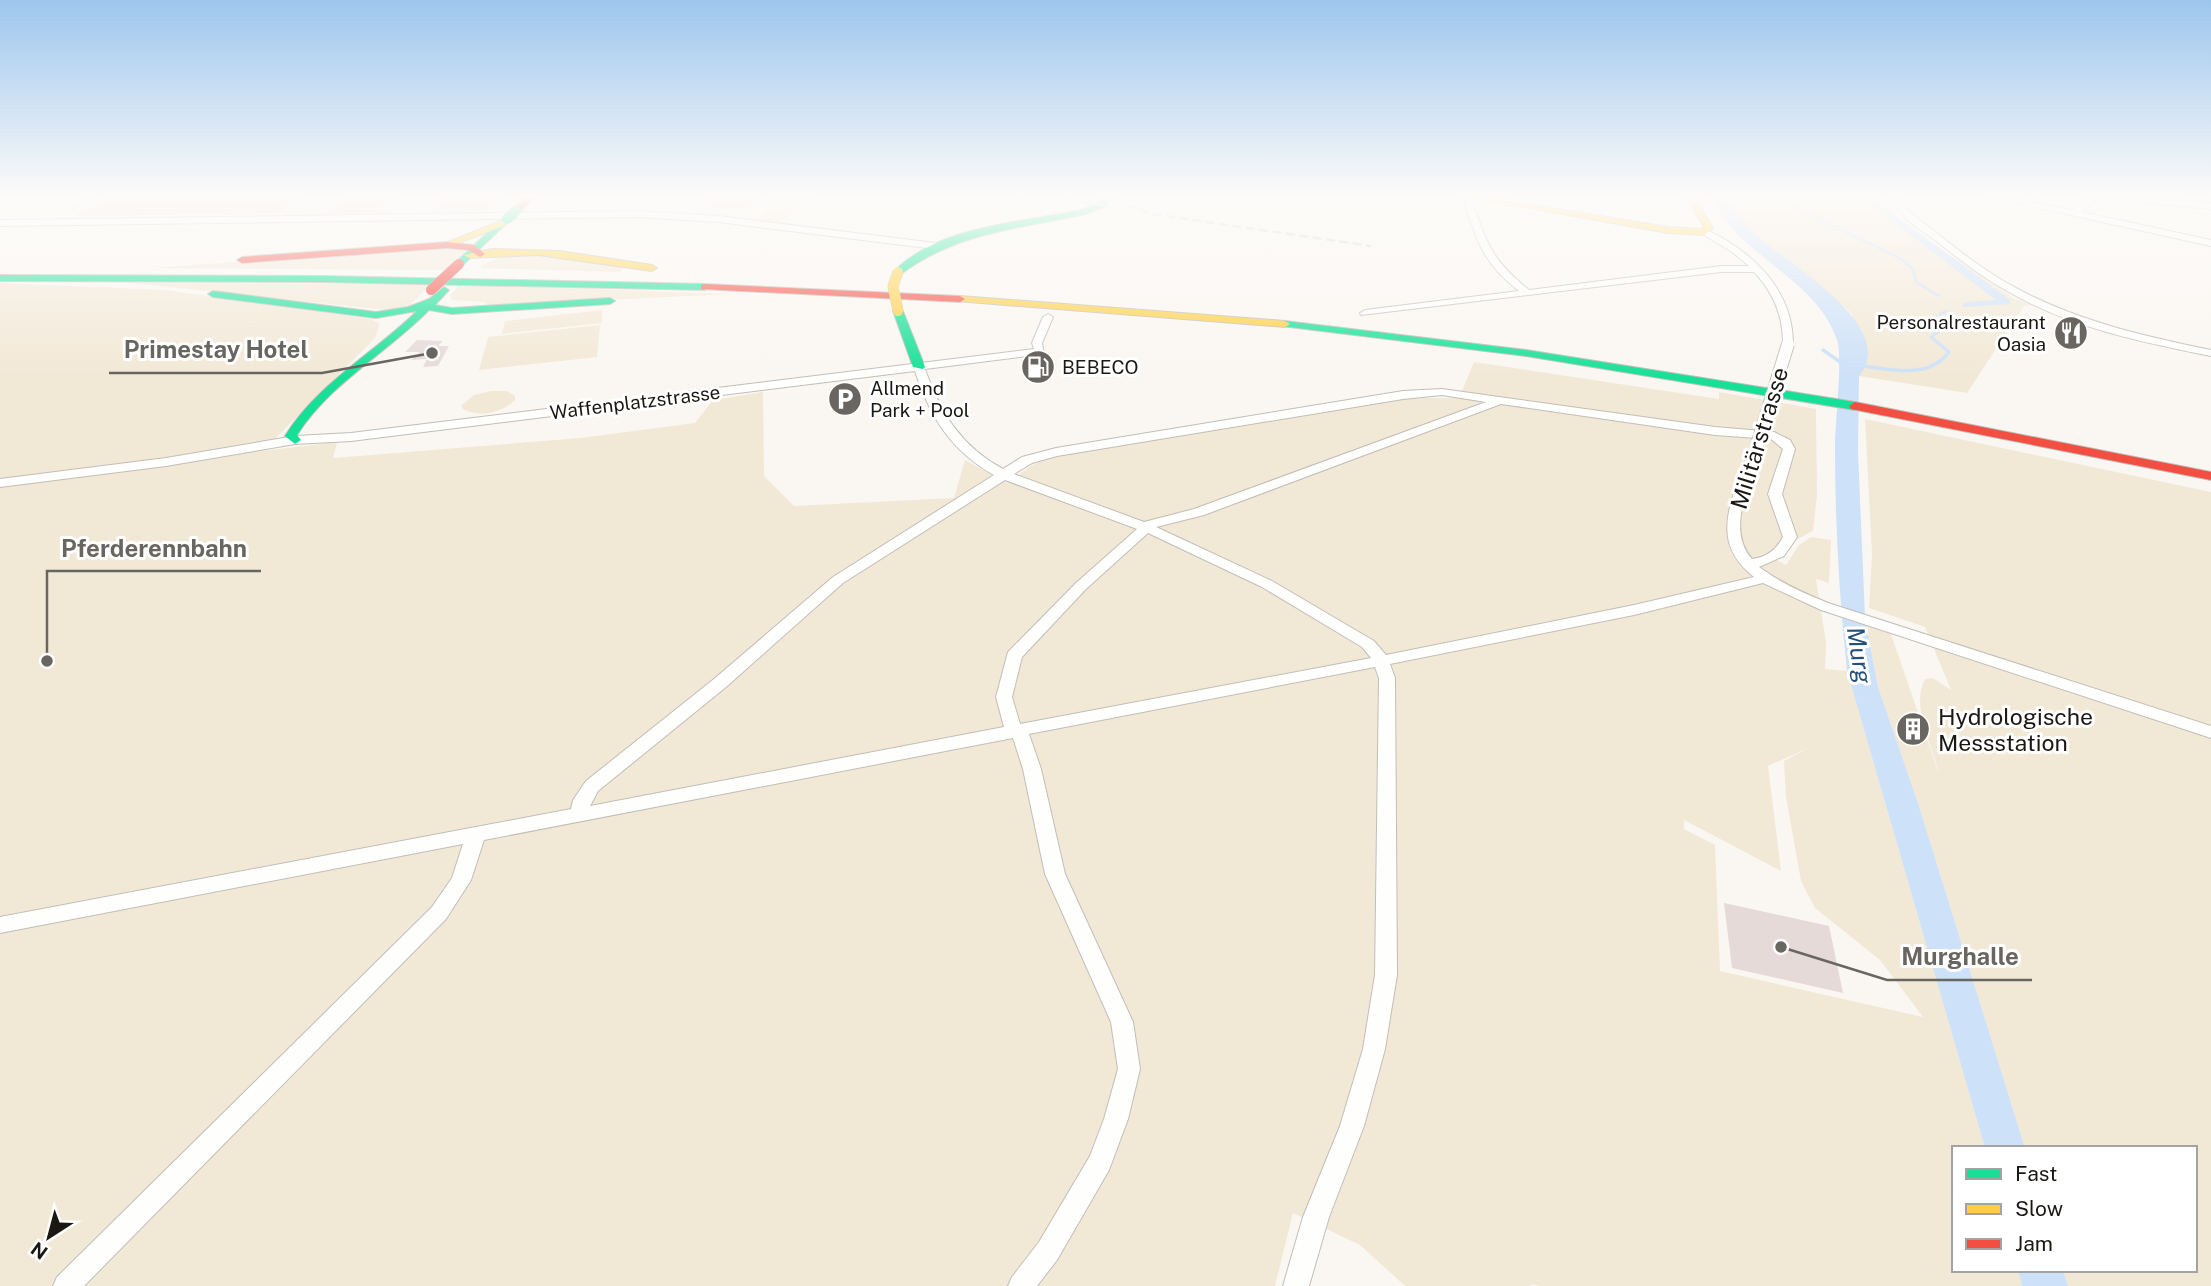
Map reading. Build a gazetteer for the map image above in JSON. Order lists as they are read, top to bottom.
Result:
{
  "streets": {
    "street": ["Waffenplatzstrasse", "Militärstrasse"]
  },
  "water": ["Murg"],
  "places": {
    "restaurant": ["Personalrestaurant Oasia"],
    "other": ["Primestay Hotel", "Pferderennbahn", "Murghalle"],
    "fuel station": ["BEBECO"],
    "parking": ["Allmend Park + Pool"],
    "building": ["Hydrologische Messstation"]
  },
  "legend": ["Fast", "Slow", "Jam"],
  "north": "bottom left"
}
